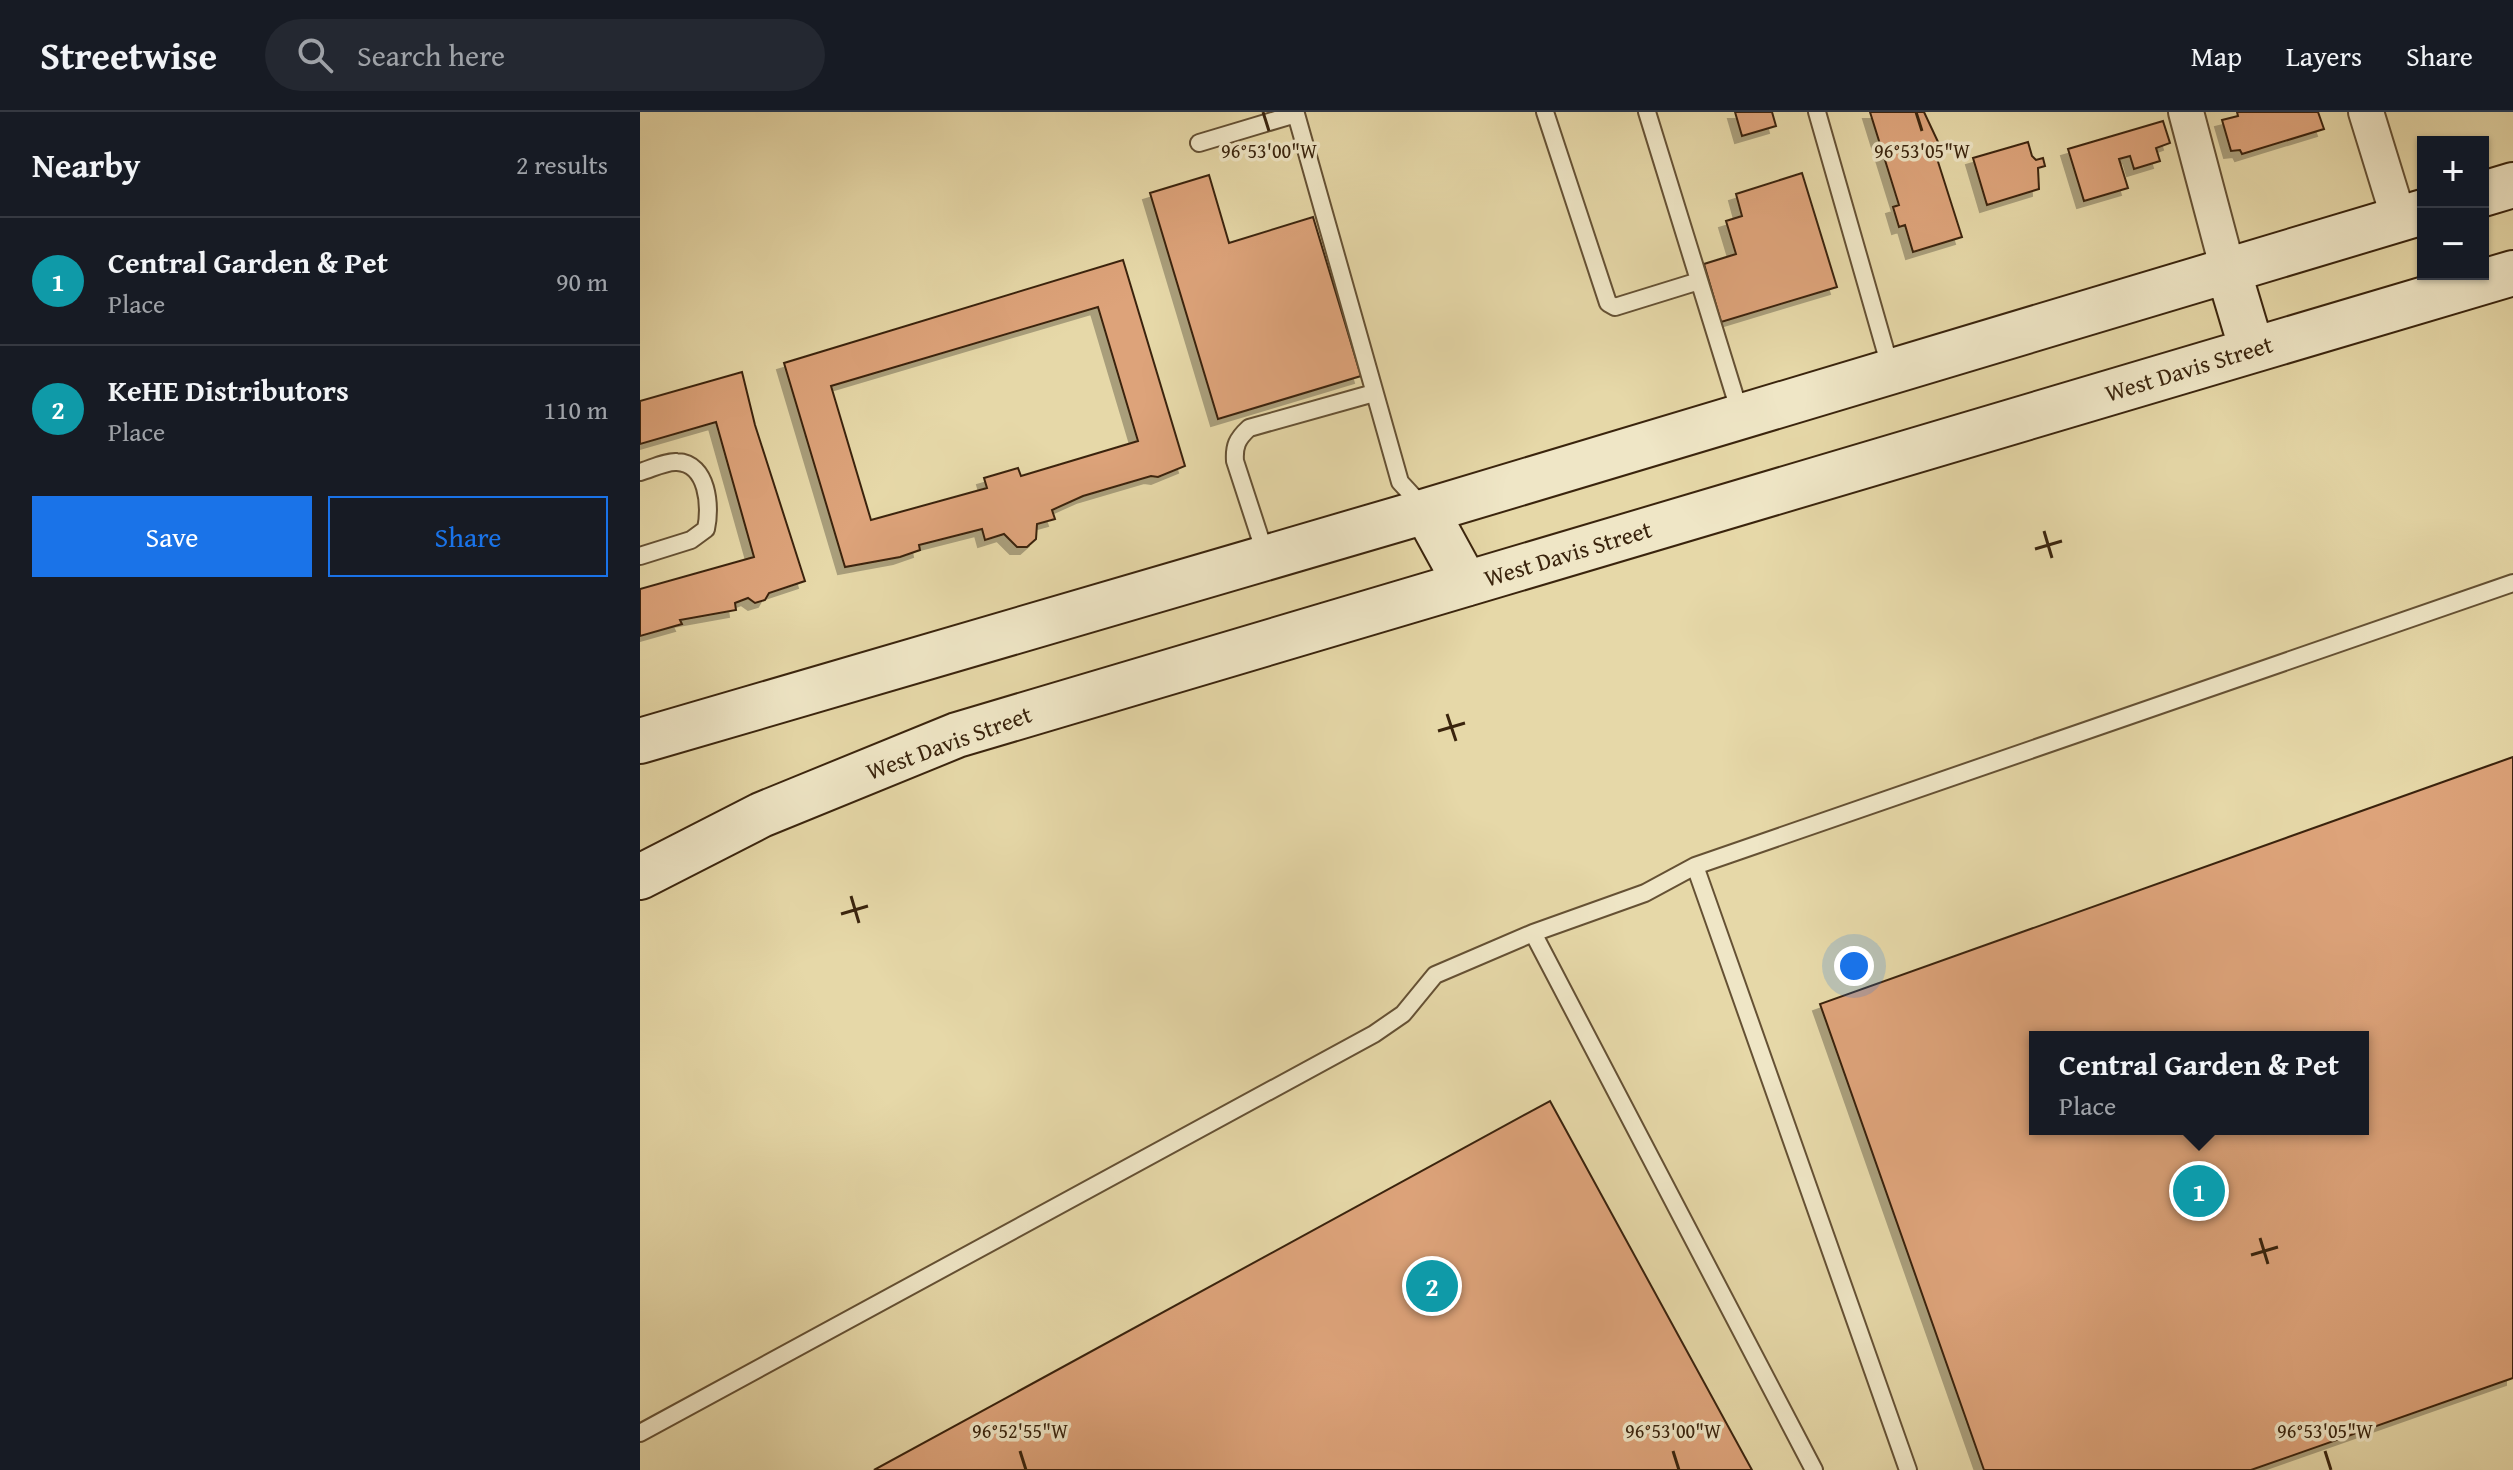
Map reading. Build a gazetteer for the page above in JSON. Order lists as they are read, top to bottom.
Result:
{
  "streets": {
    "main road": ["West Davis Street"]
  },
  "page": {
    "header": "Streetwise",
    "search": "Search here",
    "nav": ["Map", "Layers", "Share"],
    "heading": ["Nearby", "2 results"],
    "map_buttons": ["+", "−"],
    "list": [
      {
        "mark": "1",
        "name": "Central Garden & Pet",
        "note": "Place",
        "value": "90 m"
      },
      {
        "mark": "2",
        "name": "KeHE Distributors",
        "note": "Place",
        "value": "110 m"
      }
    ],
    "buttons": ["Save", "Share"],
    "popup": ["Central Garden & Pet", "Place"],
    "pins": ["1", "2"]
  },
  "coordinates": ["96°53'00\"W", "96°53'05\"W", "96°52'55\"W"]
}
